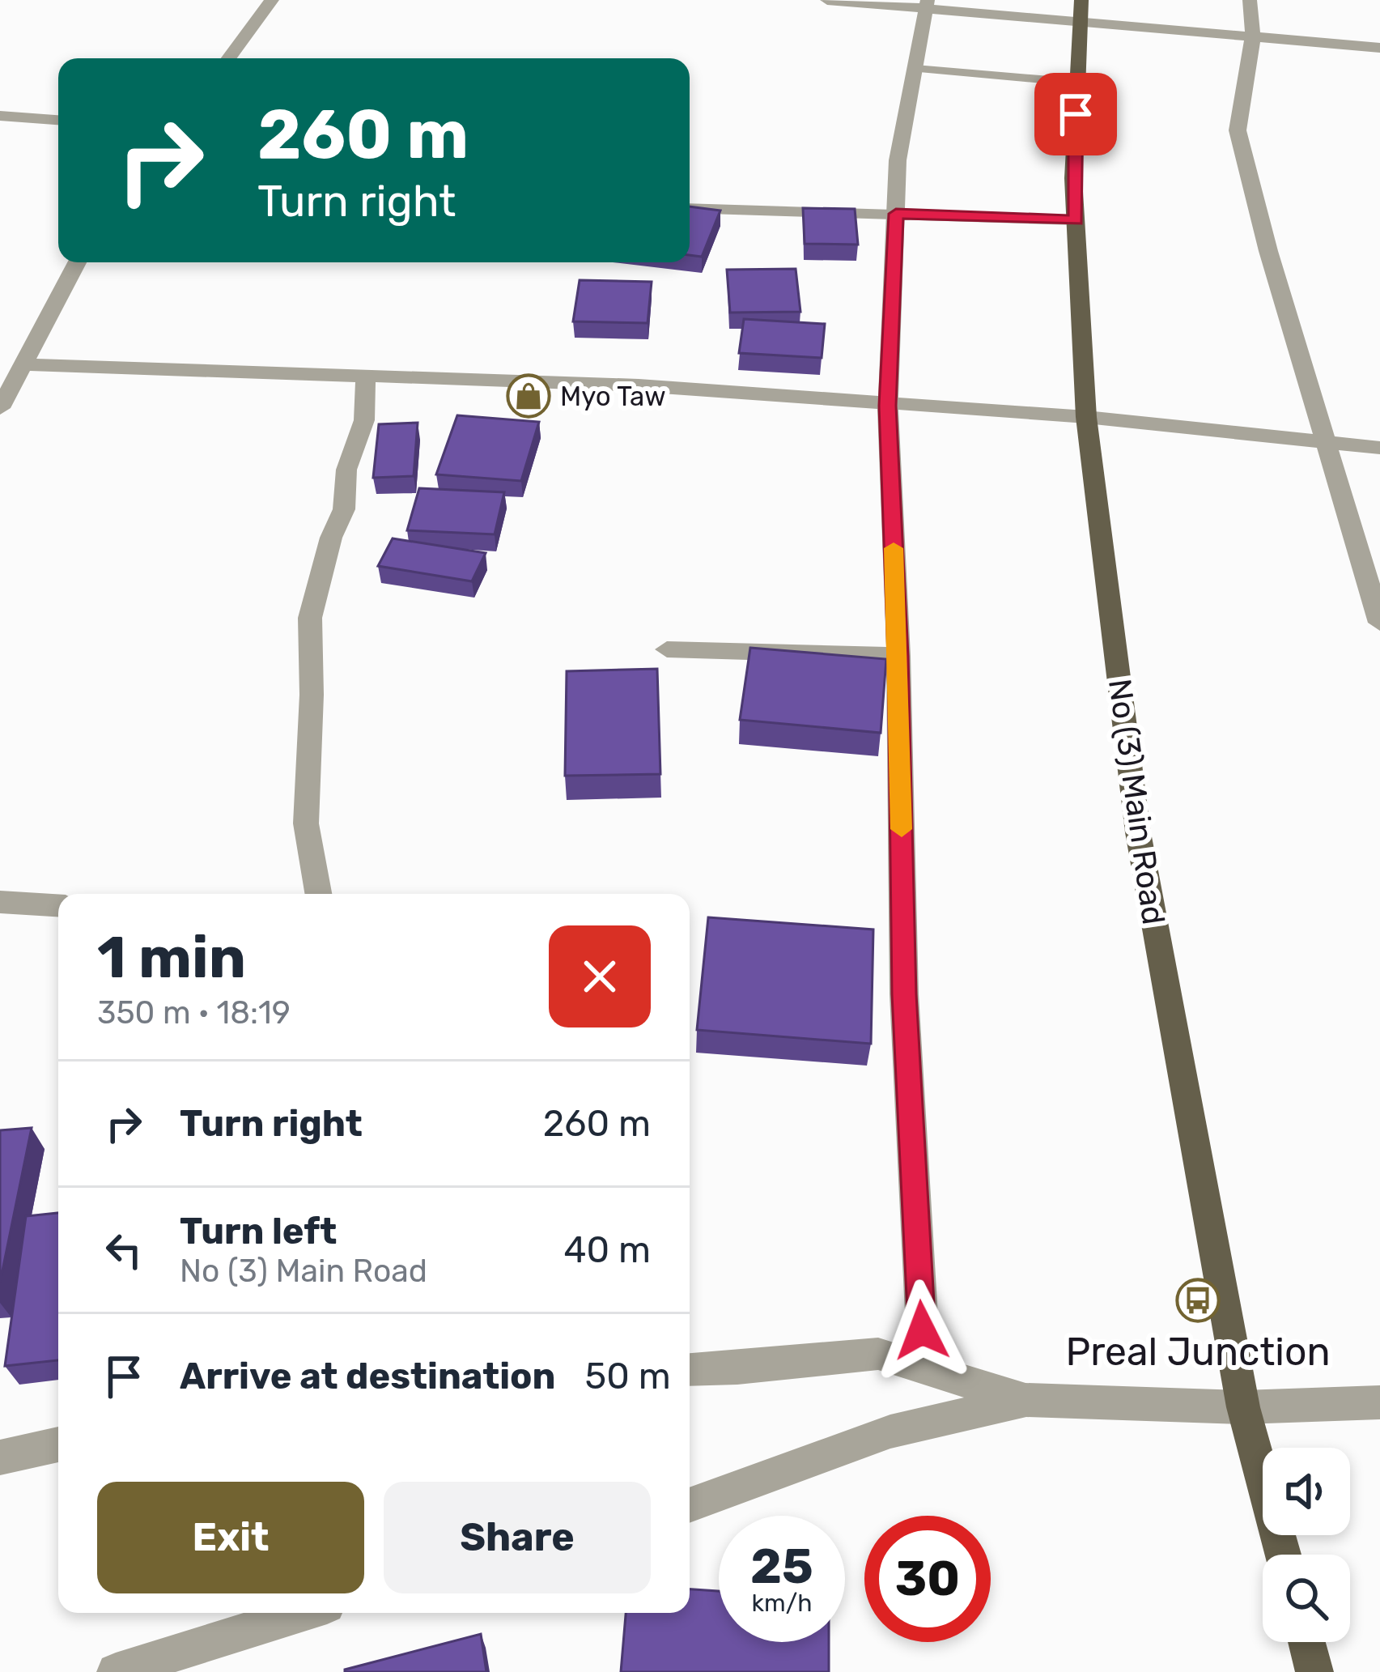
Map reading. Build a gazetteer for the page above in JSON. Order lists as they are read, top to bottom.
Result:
{
  "streets": {
    "main road": ["No (3) Main Road"]
  },
  "places": {
    "shop": ["Myo Taw"],
    "bus stop": ["Preal Junction"]
  },
  "page": {
    "turn": ["260 m", "Turn right"],
    "heading": ["1 min", "350 m · 18:19"],
    "list": [
      {
        "name": "Turn right",
        "value": "260 m"
      },
      {
        "name": "Turn left",
        "note": "No (3) Main Road",
        "value": "40 m"
      },
      {
        "name": "Arrive at destination",
        "value": "50 m"
      }
    ],
    "buttons": ["Exit", "Share"],
    "speed": "25 km/h",
    "limit": "30"
  }
}
